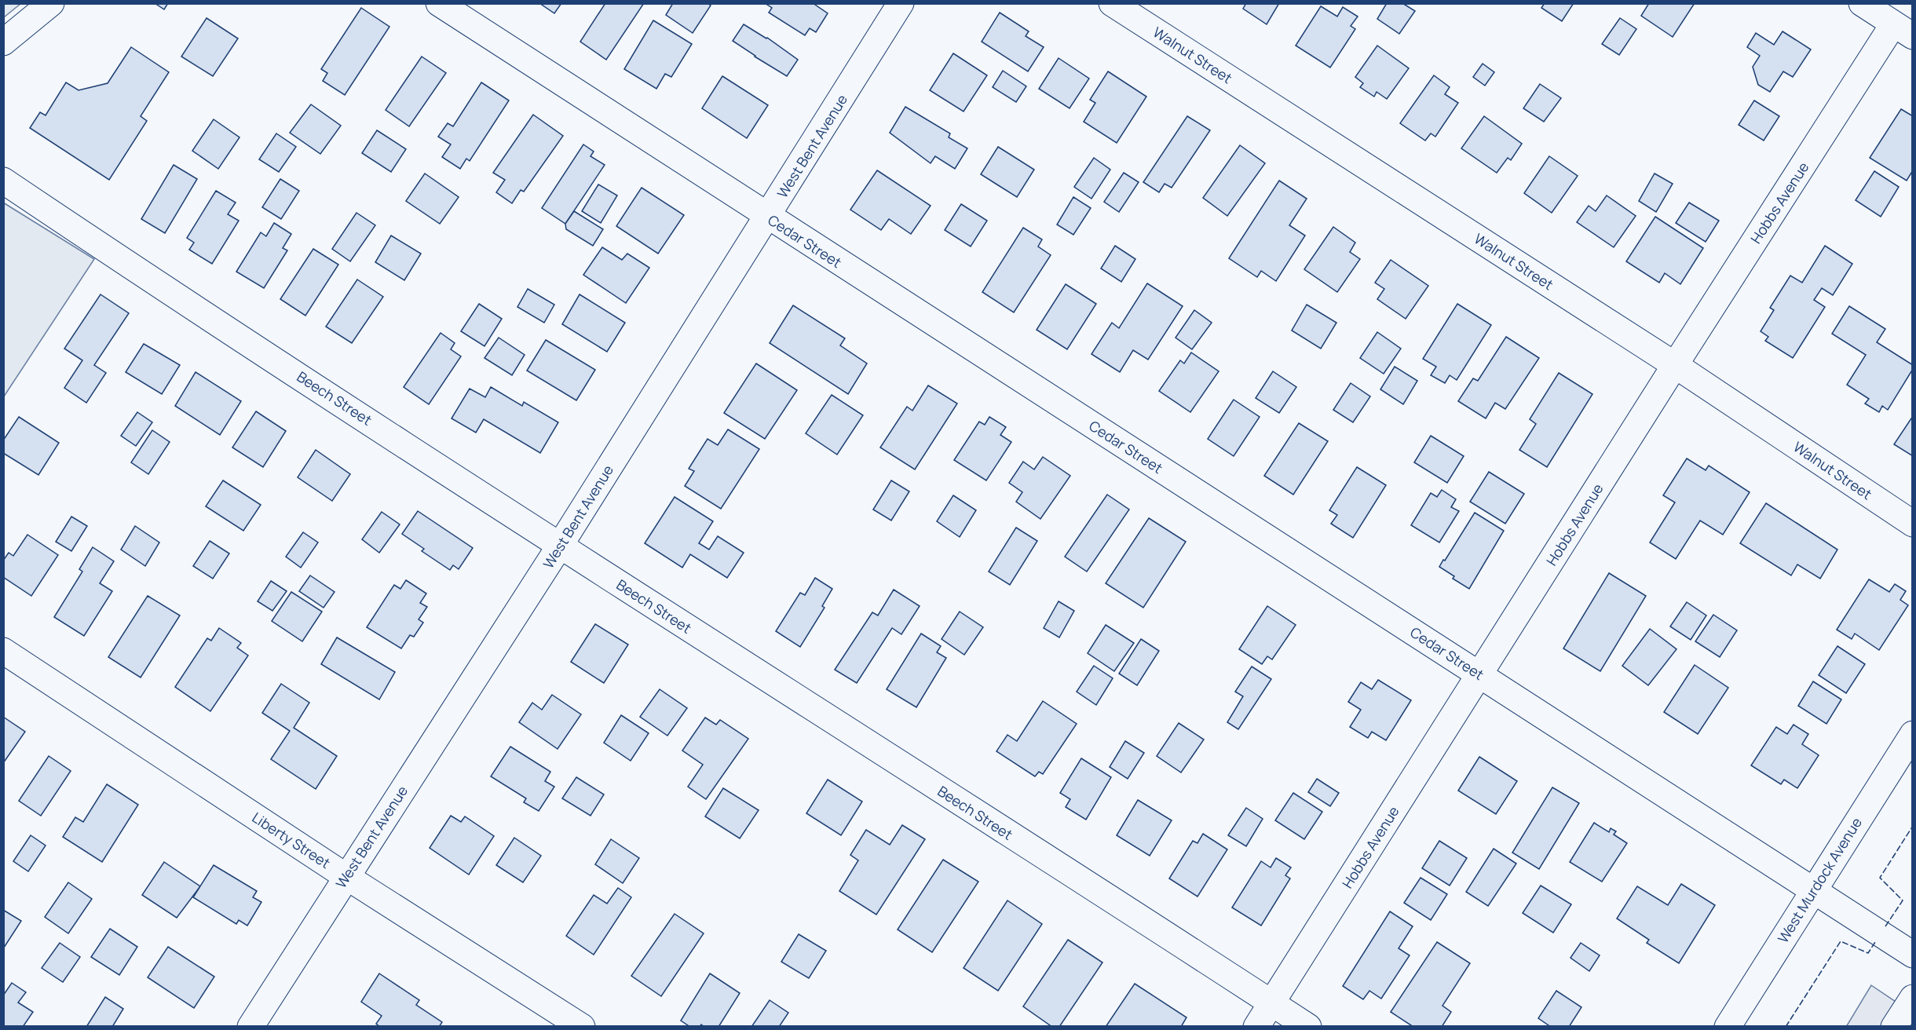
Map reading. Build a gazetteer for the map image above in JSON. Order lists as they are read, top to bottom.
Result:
{
  "streets": {
    "street": [
      "Walnut Street",
      "West Bent Avenue",
      "Hobbs Avenue",
      "Cedar Street",
      "Beech Street",
      "Liberty Street",
      "West Murdock Avenue"
    ]
  },
  "crossings": [
    ["Walnut Street", "Hobbs Avenue"],
    ["West Bent Avenue", "Cedar Street"],
    ["West Bent Avenue", "Beech Street"],
    ["West Bent Avenue", "Liberty Street"],
    ["Hobbs Avenue", "Cedar Street"],
    ["Hobbs Avenue", "Beech Street"],
    ["Cedar Street", "West Murdock Avenue"]
  ]
}
